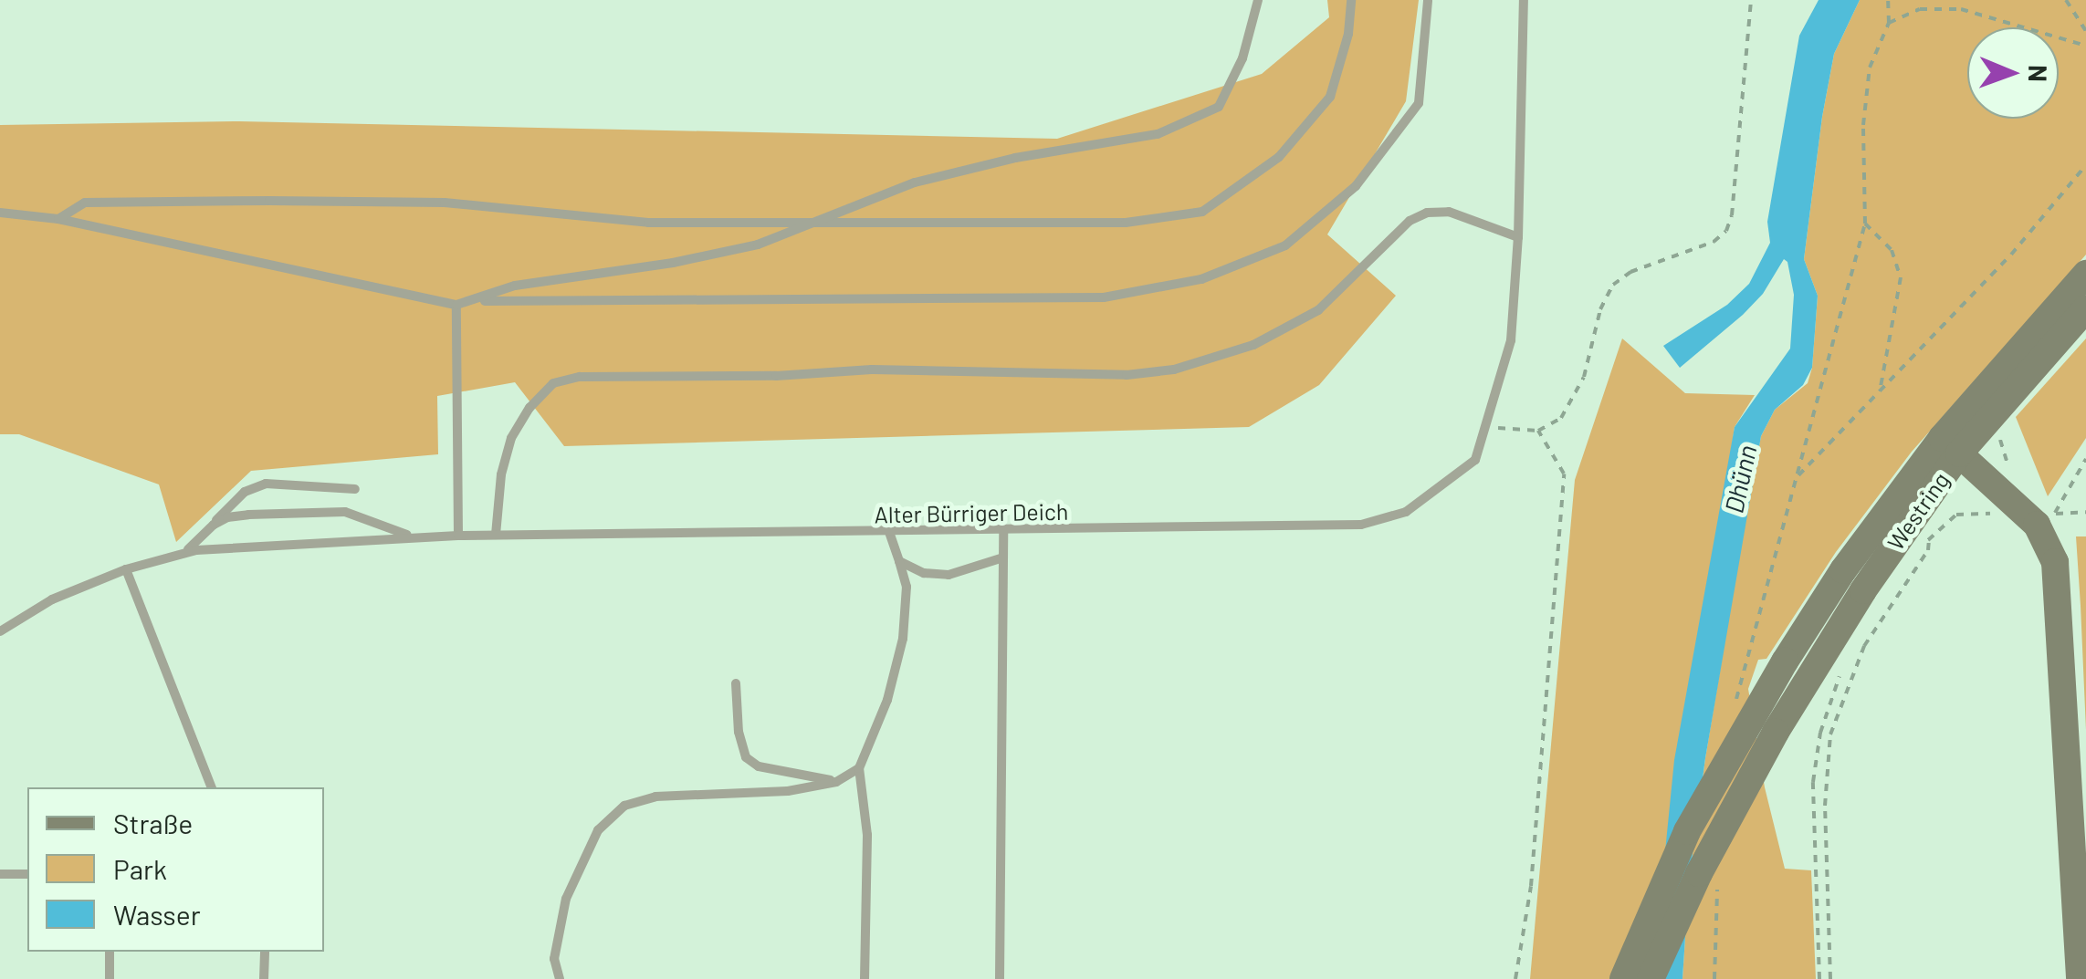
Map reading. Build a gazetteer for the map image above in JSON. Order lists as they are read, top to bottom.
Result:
{
  "streets": {
    "main road": ["Westring"],
    "lane": ["Alter Bürriger Deich"]
  },
  "water": ["Dhünn"],
  "legend": ["Straße", "Park", "Wasser"],
  "north": "right"
}
